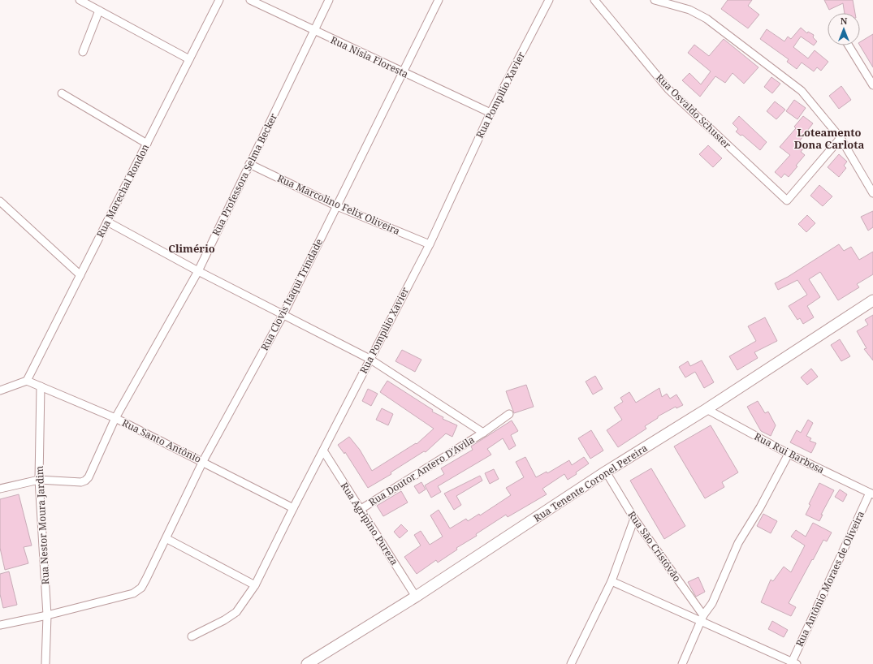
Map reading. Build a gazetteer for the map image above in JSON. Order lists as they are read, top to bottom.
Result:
{
  "streets": {
    "main road": ["Rua Tenente Coronel Pereira"],
    "street": [
      "Rua Nisia Floresta",
      "Rua Pompilio Xavier",
      "Rua Osvaldo Schuster",
      "Rua Professora Selma Becker",
      "Rua Marechal Rondon",
      "Rua Marcolino Felix Oliveira",
      "Rua Clovis Itaqui Trindade",
      "Rua Santo Antônio",
      "Rua Rui Barbosa",
      "Rua Doutor Antero D'Avila",
      "Rua Agripino Pureza",
      "Rua Nestor Moura Jardim",
      "Rua São Cristóvão",
      "Rua Antônio Moraes de Oliveira"
    ]
  },
  "crossings": [
    ["Rua Nisia Floresta", "Rua Pompilio Xavier"],
    ["Rua Nisia Floresta", "Rua Professora Selma Becker"],
    ["Rua Nisia Floresta", "Rua Clovis Itaqui Trindade"],
    ["Rua Pompilio Xavier", "Rua Marcolino Felix Oliveira"],
    ["Rua Pompilio Xavier", "Rua Santo Antônio"],
    ["Rua Pompilio Xavier", "Rua Doutor Antero D'Avila"],
    ["Rua Pompilio Xavier", "Rua Agripino Pureza"],
    ["Rua Professora Selma Becker", "Rua Marcolino Felix Oliveira"],
    ["Rua Professora Selma Becker", "Rua Santo Antônio"],
    ["Rua Professora Selma Becker", "Rua Doutor Antero D'Avila"],
    ["Rua Professora Selma Becker", "Rua Nestor Moura Jardim"],
    ["Rua Marechal Rondon", "Rua Santo Antônio"],
    ["Rua Marechal Rondon", "Rua Doutor Antero D'Avila"],
    ["Rua Marcolino Felix Oliveira", "Rua Clovis Itaqui Trindade"],
    ["Rua Clovis Itaqui Trindade", "Rua Santo Antônio"],
    ["Rua Clovis Itaqui Trindade", "Rua Doutor Antero D'Avila"],
    ["Rua Clovis Itaqui Trindade", "Rua Nestor Moura Jardim"],
    ["Rua Santo Antônio", "Rua Nestor Moura Jardim"],
    ["Rua Rui Barbosa", "Rua Tenente Coronel Pereira"],
    ["Rua Rui Barbosa", "Rua Antônio Moraes de Oliveira"],
    ["Rua Doutor Antero D'Avila", "Rua Agripino Pureza"],
    ["Rua Tenente Coronel Pereira", "Rua Agripino Pureza"],
    ["Rua Tenente Coronel Pereira", "Rua São Cristóvão"],
    ["Rua São Cristóvão", "Rua Antônio Moraes de Oliveira"]
  ],
  "districts": ["Loteamento Dona Carlota", "Climério"],
  "north": "top"
}
